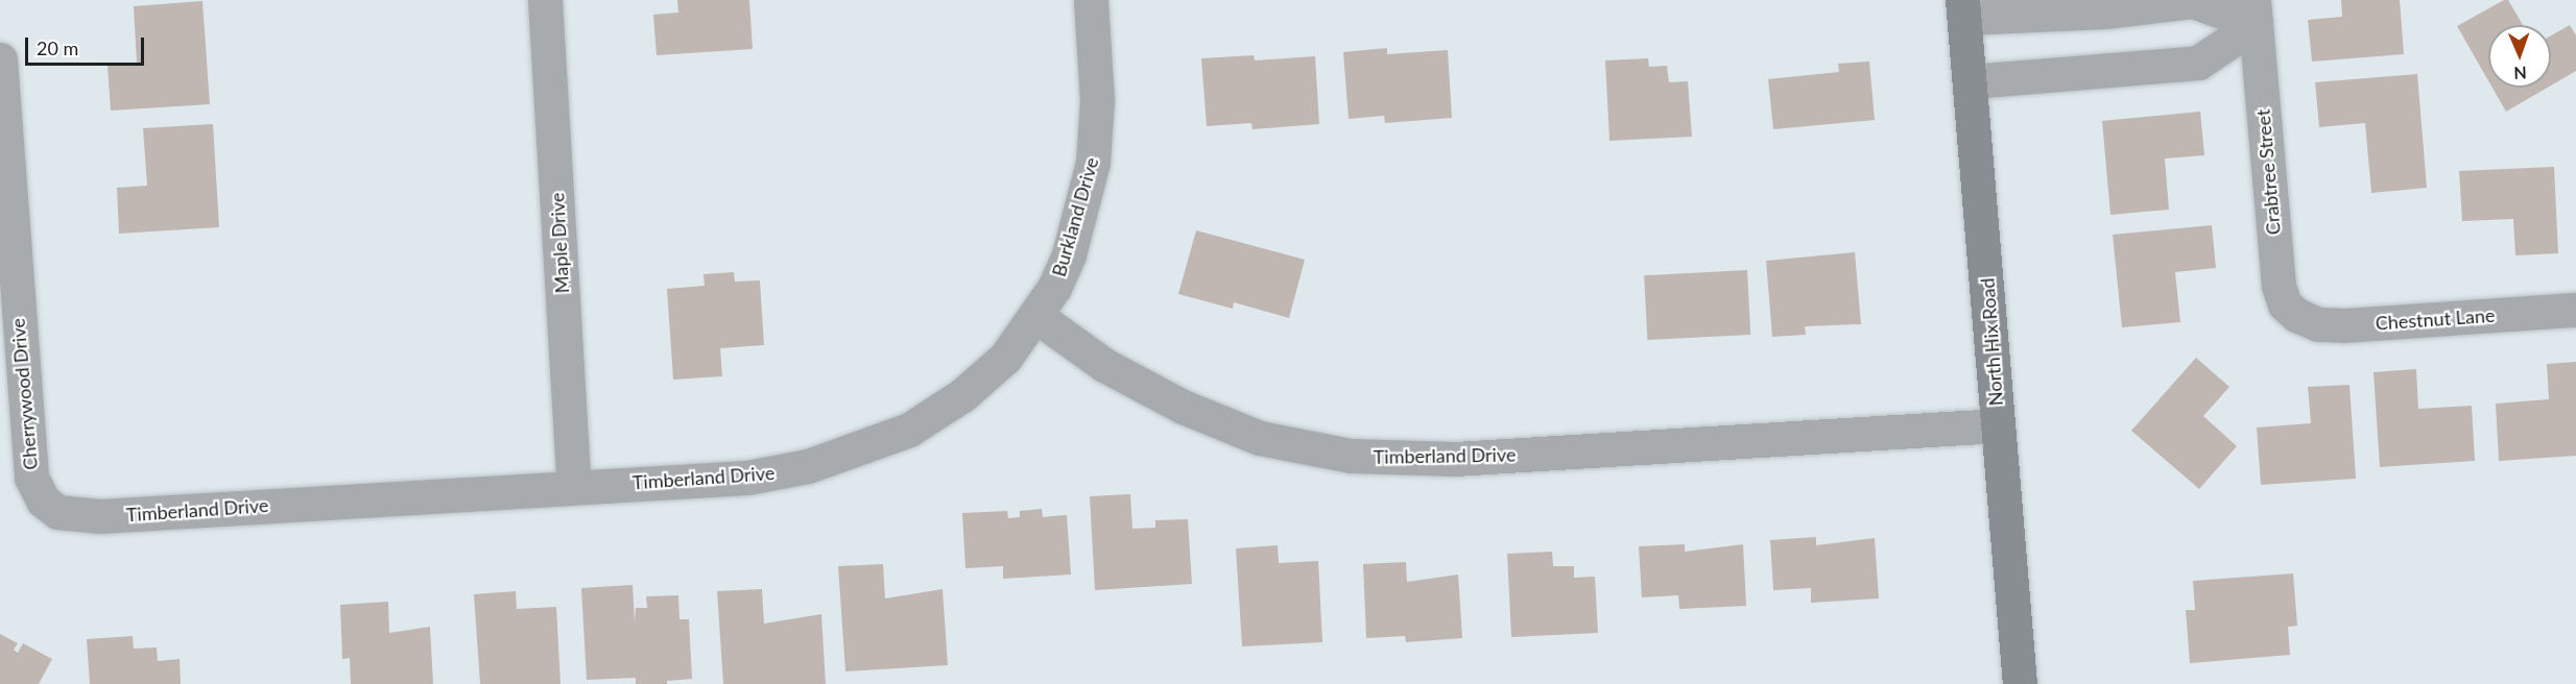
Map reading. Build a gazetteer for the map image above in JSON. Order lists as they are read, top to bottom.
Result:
{
  "streets": {
    "street": [
      "Crabtree Street",
      "Burkland Drive",
      "Maple Drive",
      "Chestnut Lane",
      "North Hix Road",
      "Cherrywood Drive",
      "Timberland Drive"
    ]
  },
  "crossings": [
    ["Crabtree Street", "Chestnut Lane"],
    ["Burkland Drive", "Timberland Drive"],
    ["Maple Drive", "Timberland Drive"],
    ["North Hix Road", "Timberland Drive"],
    ["Cherrywood Drive", "Timberland Drive"]
  ],
  "scale_bar": "20 m",
  "north": "bottom"
}
